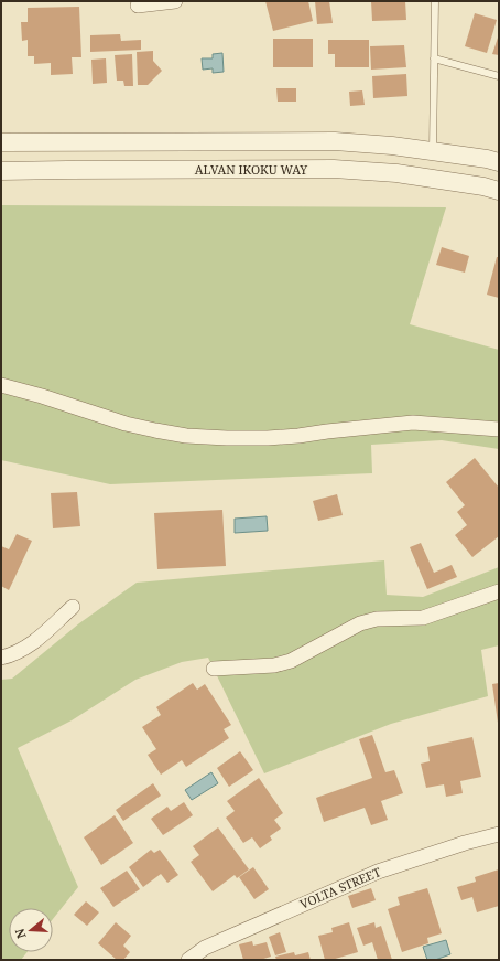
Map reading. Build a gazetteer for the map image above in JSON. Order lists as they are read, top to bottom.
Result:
{
  "streets": {
    "street": ["ALVAN IKOKU WAY", "VOLTA STREET"]
  },
  "north": "left"
}
